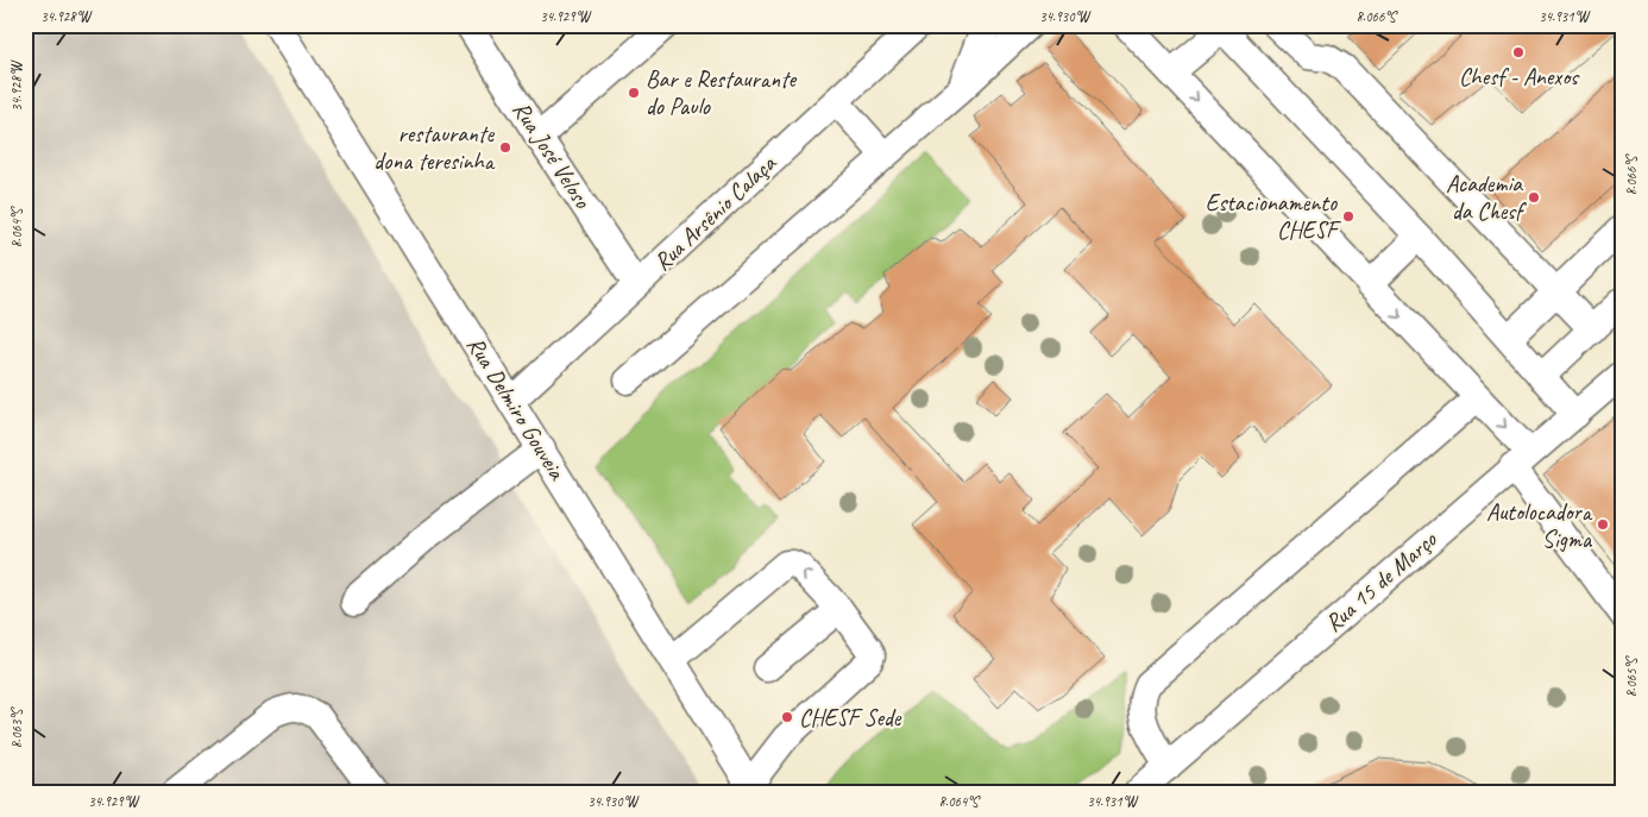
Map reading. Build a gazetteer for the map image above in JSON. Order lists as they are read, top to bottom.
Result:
{
  "streets": {
    "street": [
      "Rua José Veloso",
      "Rua Arsênio Calaça",
      "Rua Delmiro Gouveia",
      "Rua 15 de Março"
    ]
  },
  "crossings": [
    ["Rua José Veloso", "Rua Arsênio Calaça"],
    ["Rua Arsênio Calaça", "Rua Delmiro Gouveia"]
  ],
  "places": [
    "Chesf - Anexos",
    "Bar e Restaurante do Paulo",
    "restaurante dona teresinha",
    "Academia da Chesf",
    "Estacionamento CHESF",
    "Autolocadora Sigma",
    "CHESF Sede"
  ],
  "coordinates": [
    "34.928°W",
    "34.929°W",
    "34.930°W",
    "8.066°S",
    "34.931°W",
    "8.064°S",
    "8.065°S",
    "8.063°S"
  ]
}
